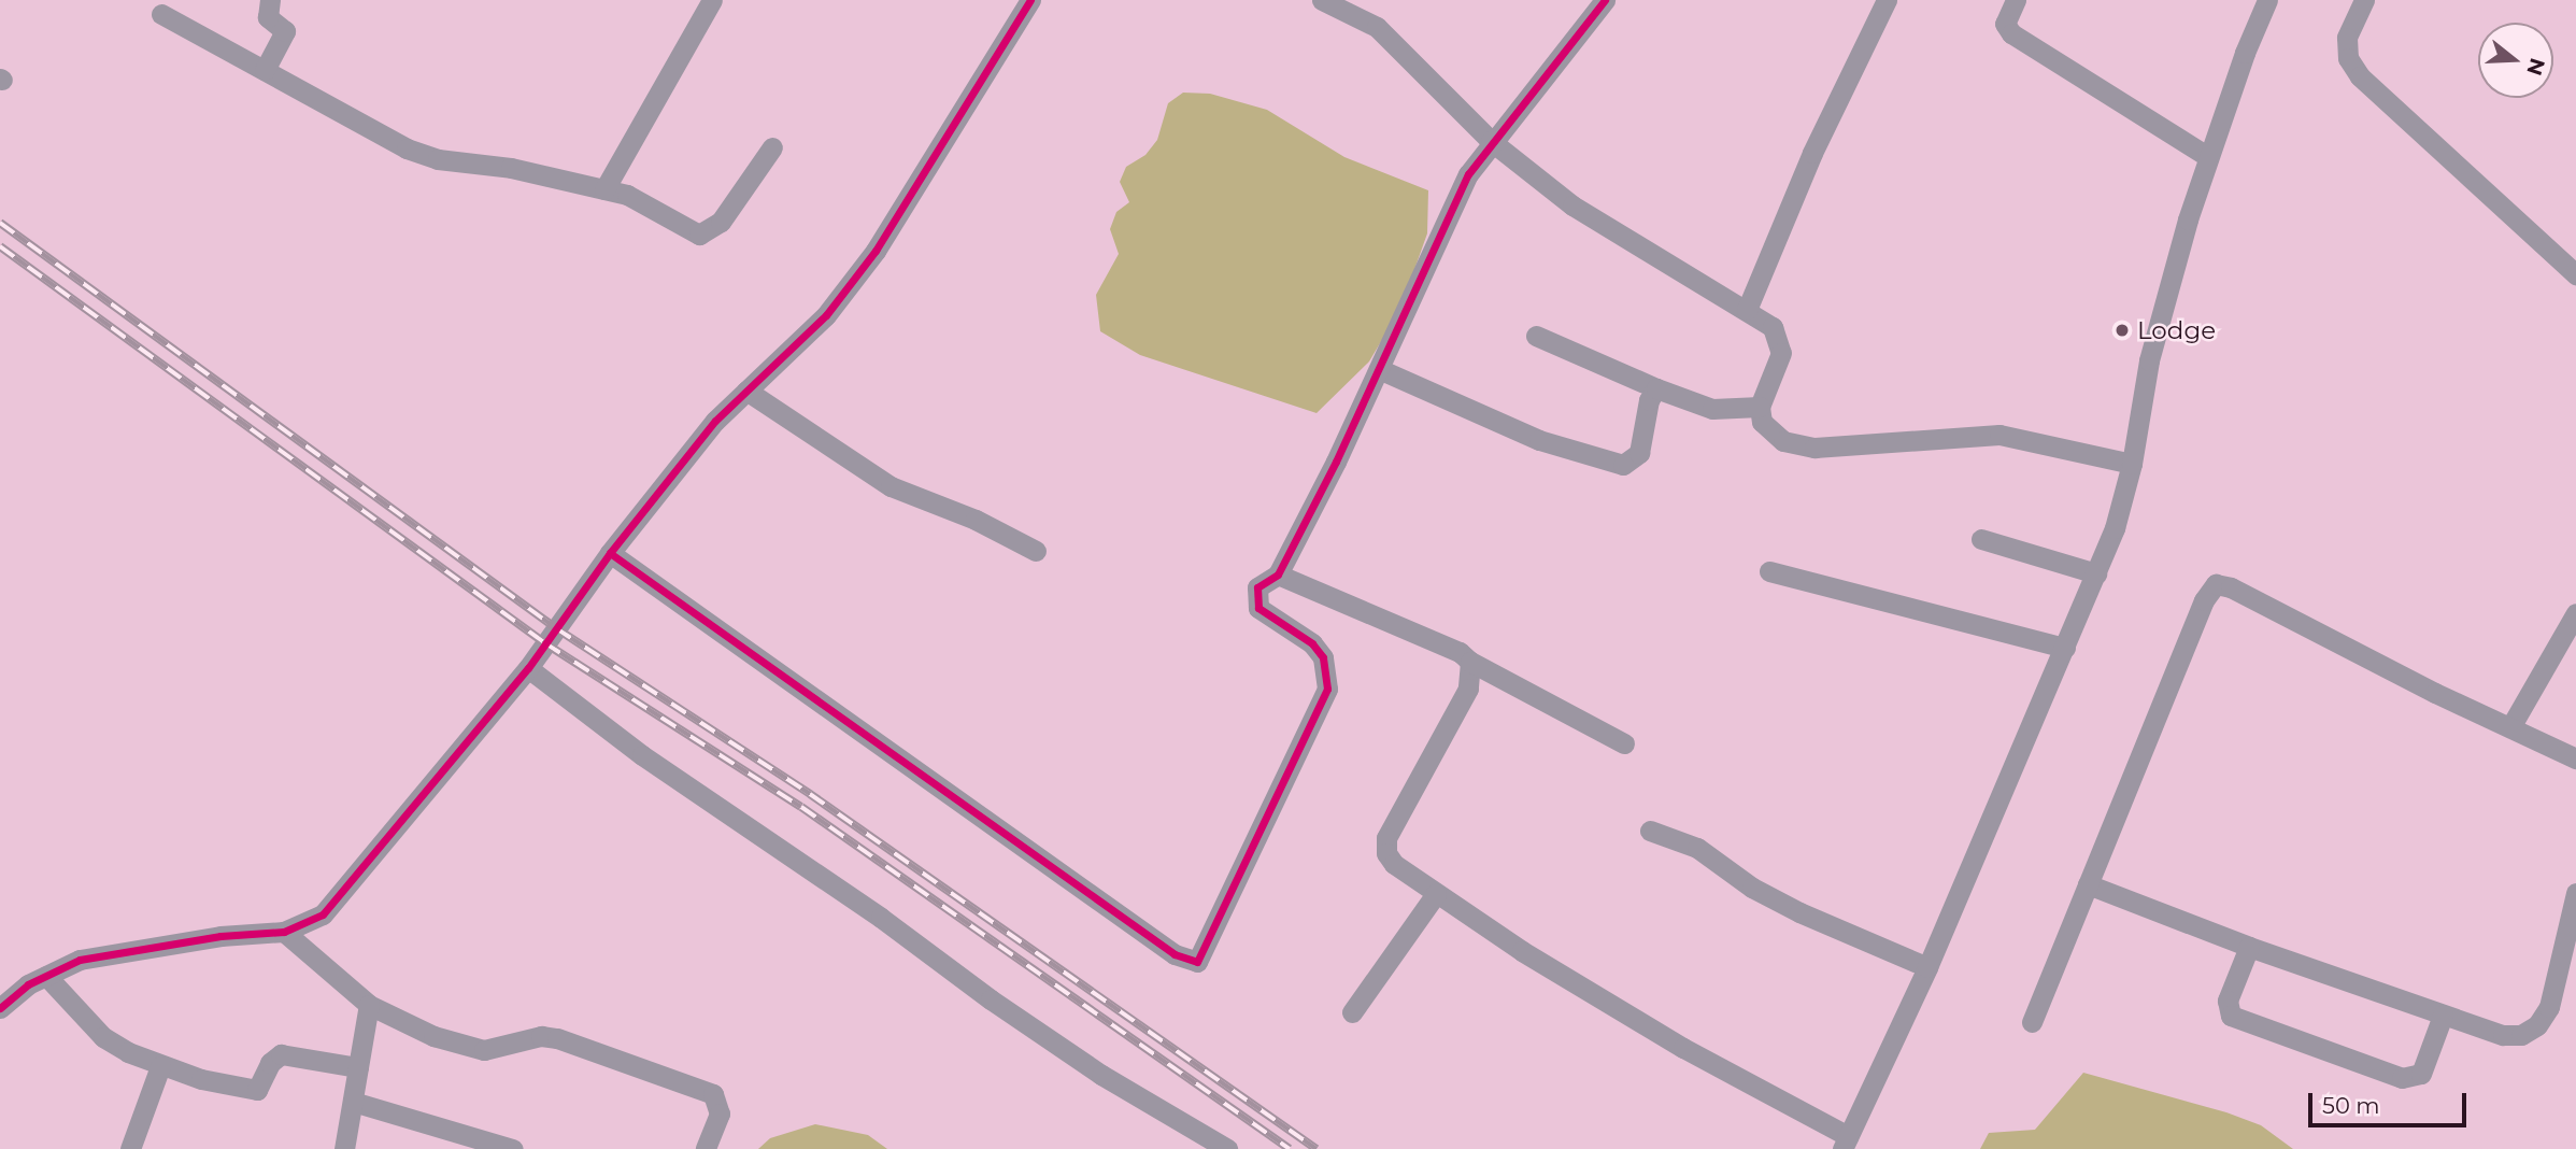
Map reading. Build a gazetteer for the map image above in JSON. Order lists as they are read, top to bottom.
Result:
{
  "places": ["Lodge"],
  "scale_bar": "50 m",
  "north": "right"
}
